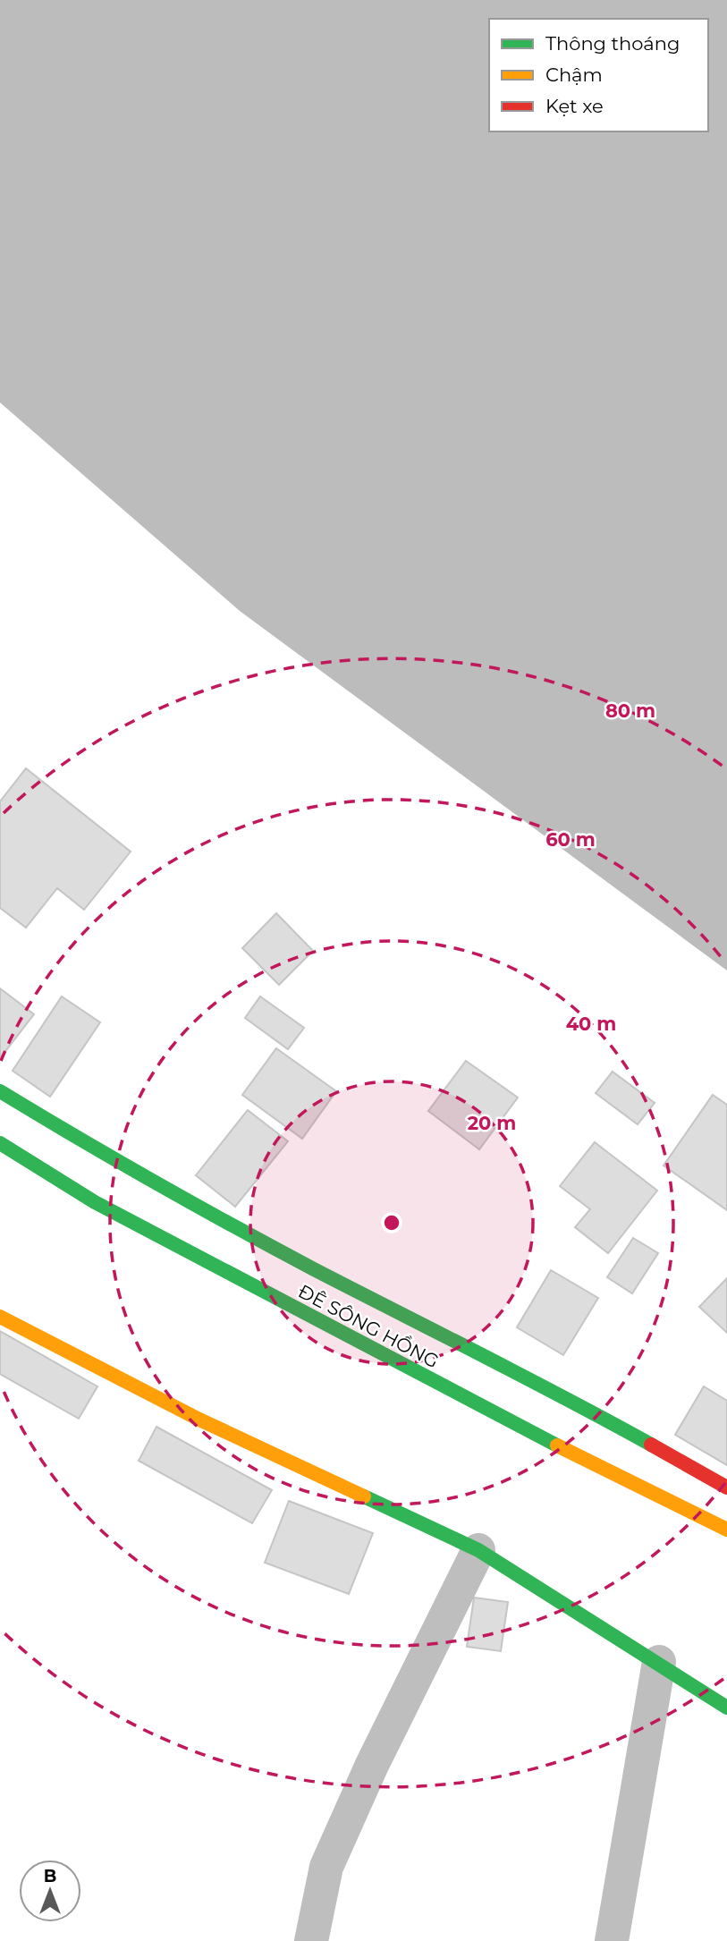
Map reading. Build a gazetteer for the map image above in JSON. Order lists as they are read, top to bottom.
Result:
{
  "streets": {
    "street": ["ĐÊ SÔNG HỒNG"]
  },
  "legend": ["Thông thoáng", "Chậm", "Kẹt xe"],
  "north": "top",
  "rings": [
    "80 m",
    "60 m",
    "40 m",
    "20 m"
  ]
}
